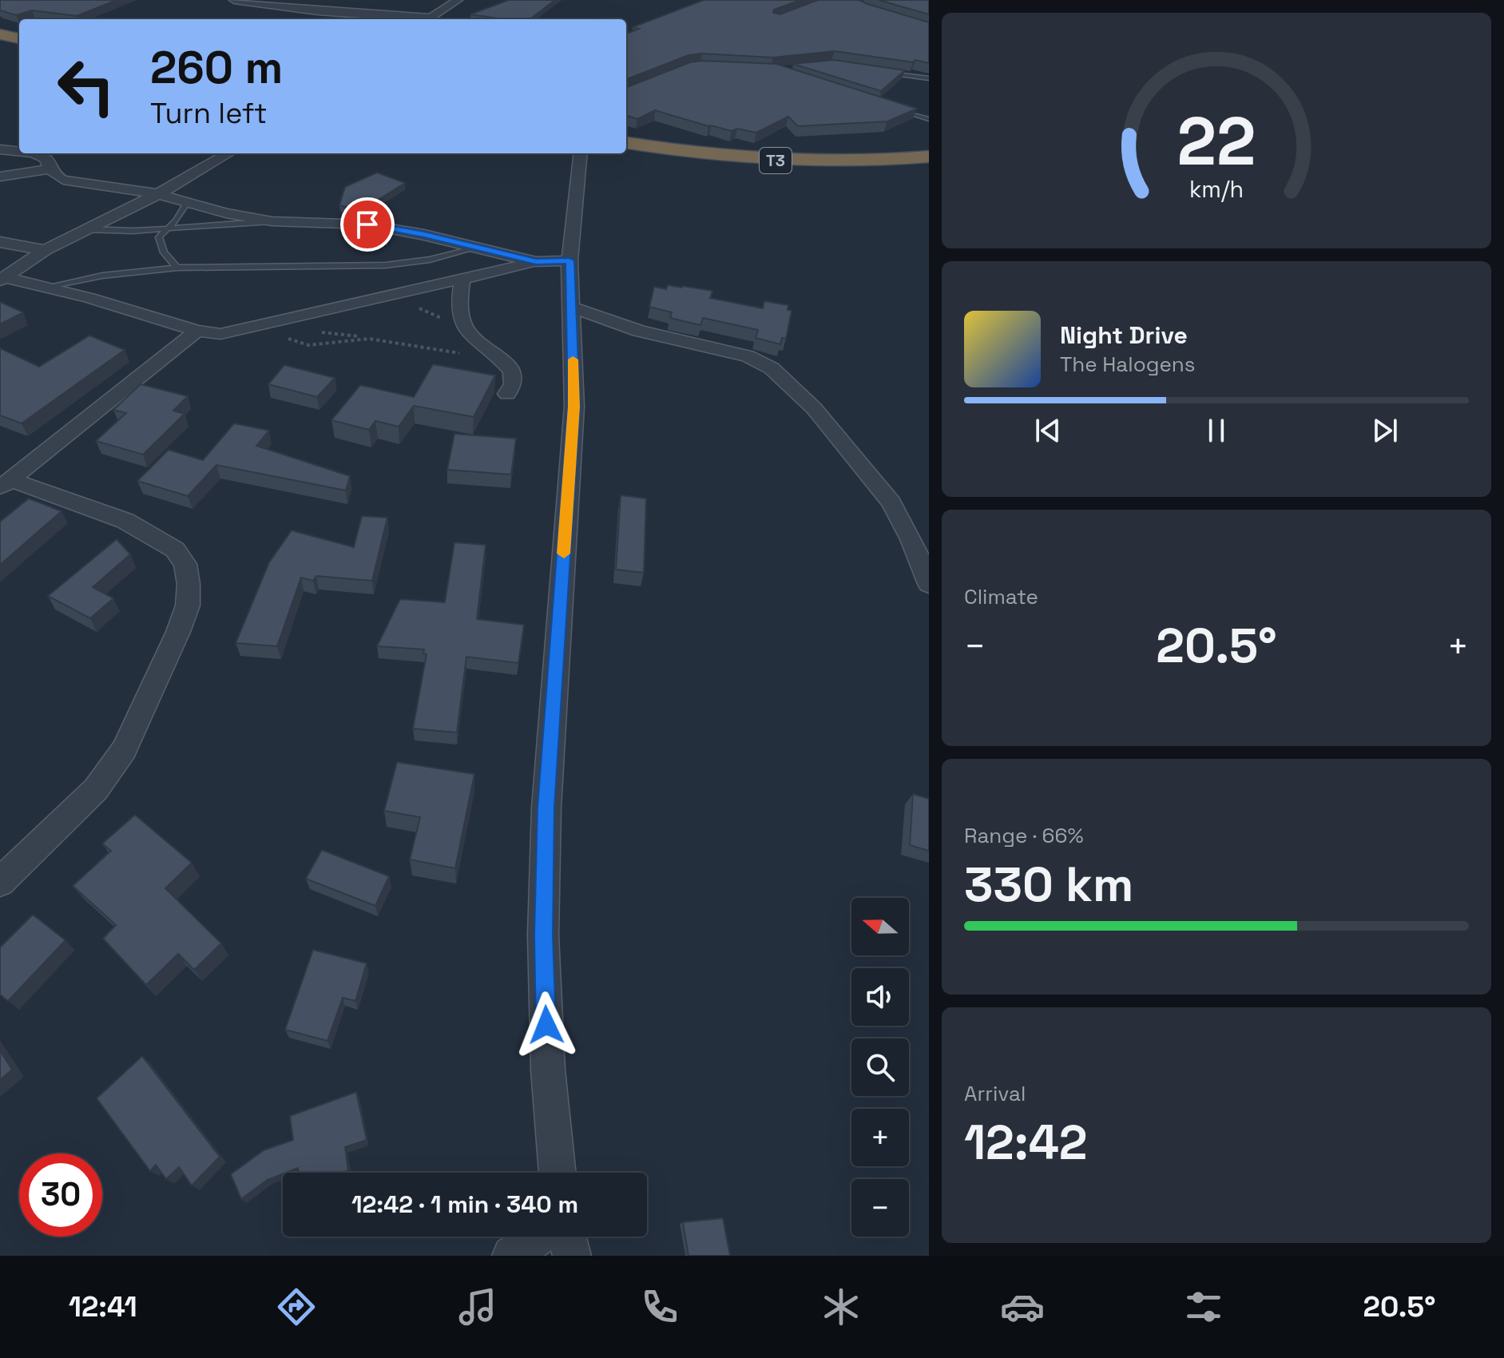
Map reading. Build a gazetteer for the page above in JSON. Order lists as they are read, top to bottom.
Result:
{
  "streets": {
    "highway": ["T3"]
  },
  "north": "left",
  "page": {
    "turn": ["260 m", "Turn left"],
    "song": ["Night Drive", "The Halogens"],
    "tile": [
      "Climate",
      ["Range · 66%", "330 km"],
      ["Arrival", "12:42"]
    ],
    "heat": ["−", "20.5°", "+"],
    "map_buttons": ["+", "−"],
    "limit": "30",
    "trip": "12:42 · 1 min · 340 m",
    "tabs": ["12:41", "20.5°"],
    "gauge": ["22", "km/h"]
  }
}
